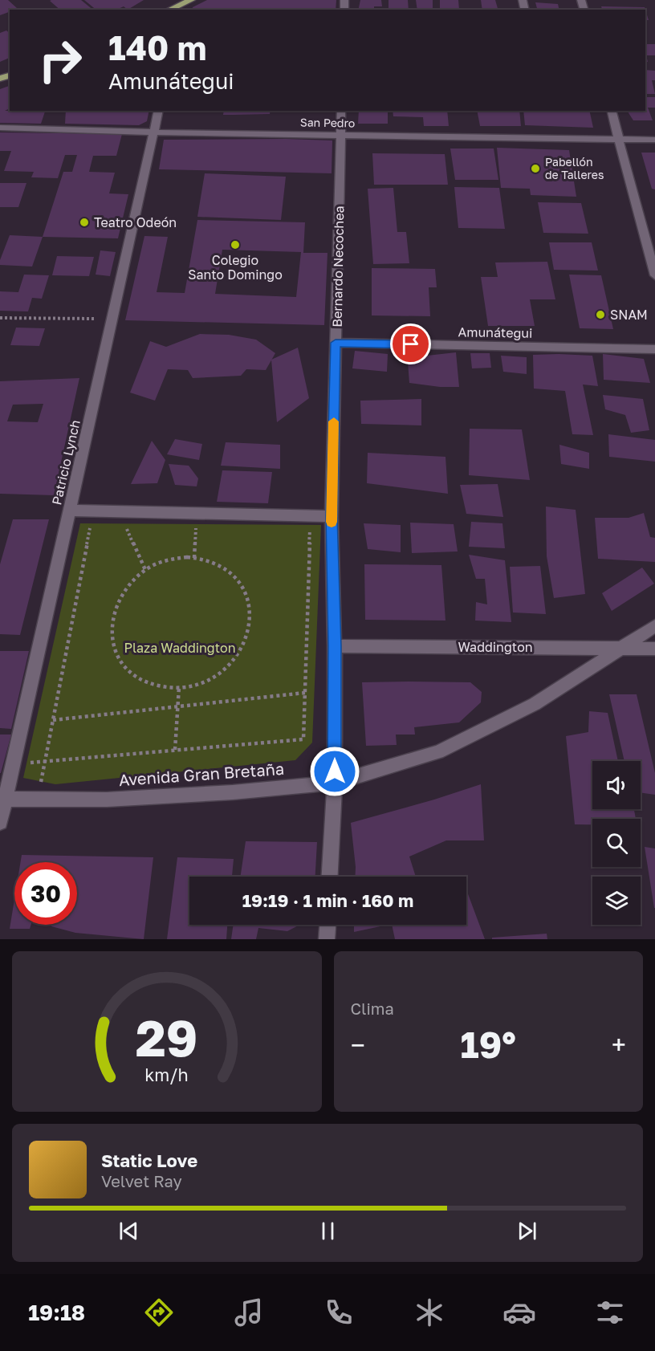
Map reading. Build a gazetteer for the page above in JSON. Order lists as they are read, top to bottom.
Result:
{
  "streets": {
    "street": [
      "San Pedro",
      "Bernardo Necochea",
      "Amunátegui",
      "Patricio Lynch",
      "Waddington",
      "Avenida Gran Bretaña"
    ]
  },
  "crossings": [
    ["San Pedro", "Bernardo Necochea"],
    ["San Pedro", "Patricio Lynch"],
    ["Bernardo Necochea", "Amunátegui"],
    ["Bernardo Necochea", "Waddington"],
    ["Bernardo Necochea", "Avenida Gran Bretaña"],
    ["Patricio Lynch", "Avenida Gran Bretaña"],
    ["Waddington", "Avenida Gran Bretaña"]
  ],
  "parks": ["Plaza Waddington"],
  "places": [
    "Pabellón de Talleres",
    "Teatro Odeón",
    "Colegio Santo Domingo",
    "SNAM"
  ],
  "page": {
    "turn": ["140 m", "Amunátegui"],
    "limit": "30",
    "trip": "19:19 · 1 min · 160 m",
    "tile": "Clima",
    "heat": ["−", "19°", "+"],
    "song": ["Static Love", "Velvet Ray"],
    "tabs": "19:18",
    "gauge": ["29", "km/h"]
  }
}
